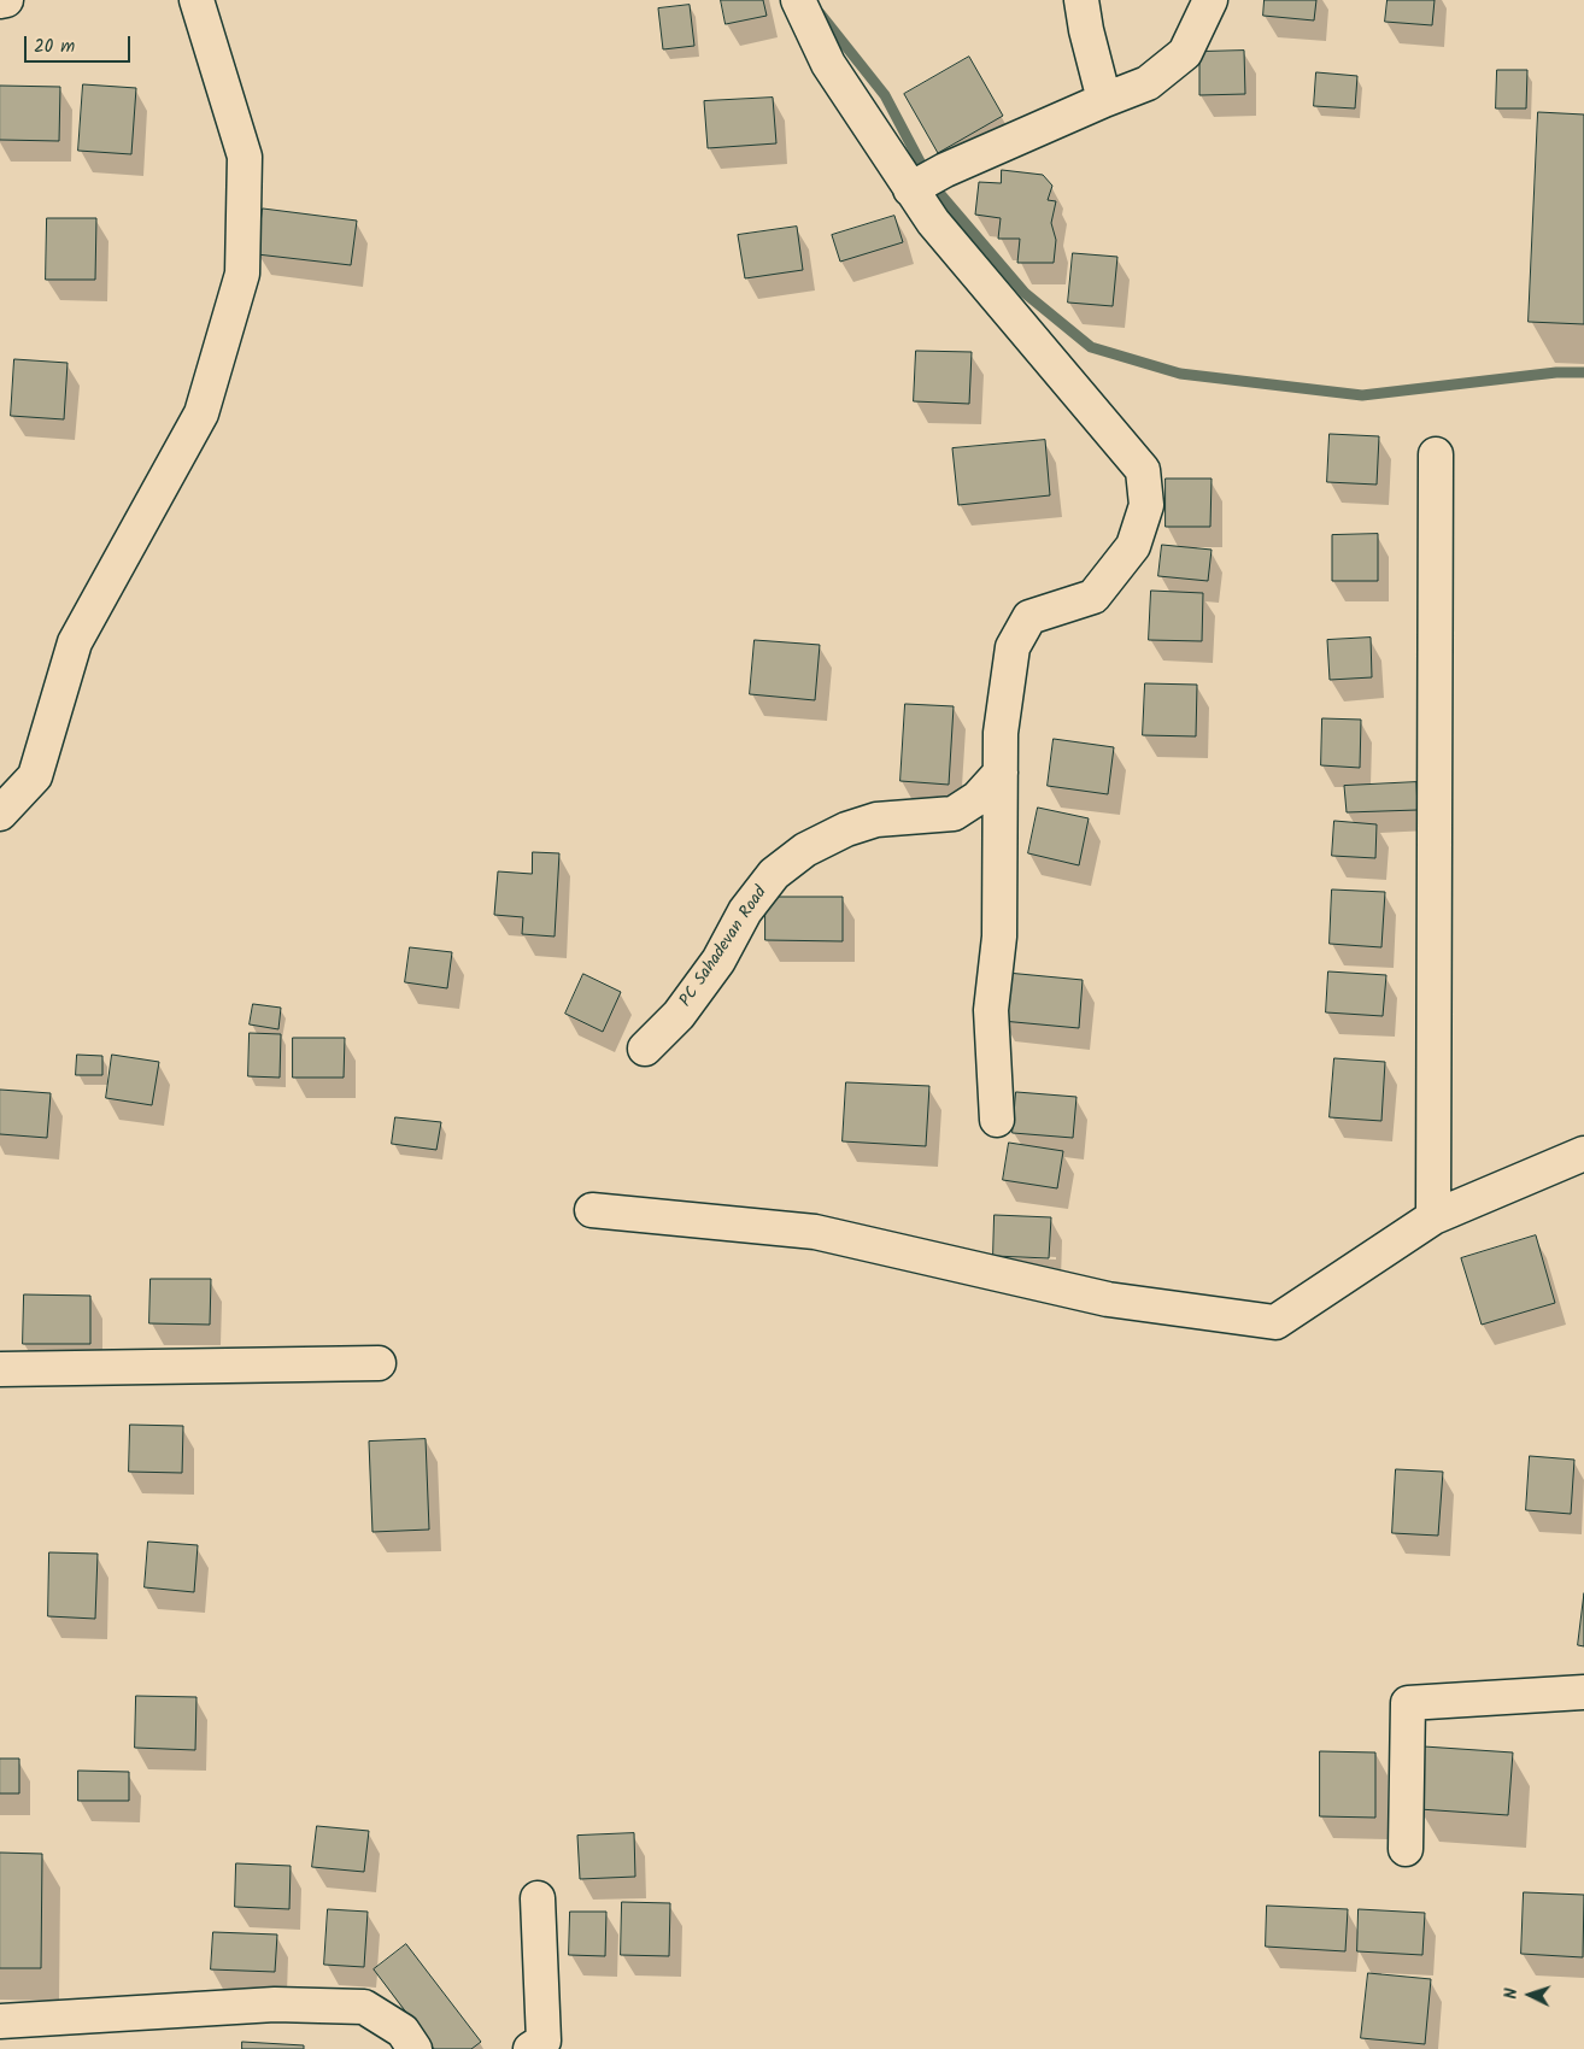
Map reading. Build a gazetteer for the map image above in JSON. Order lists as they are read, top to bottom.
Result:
{
  "streets": {
    "street": ["PC Sahadevan Road"]
  },
  "scale_bar": "20 m",
  "north": "left"
}
